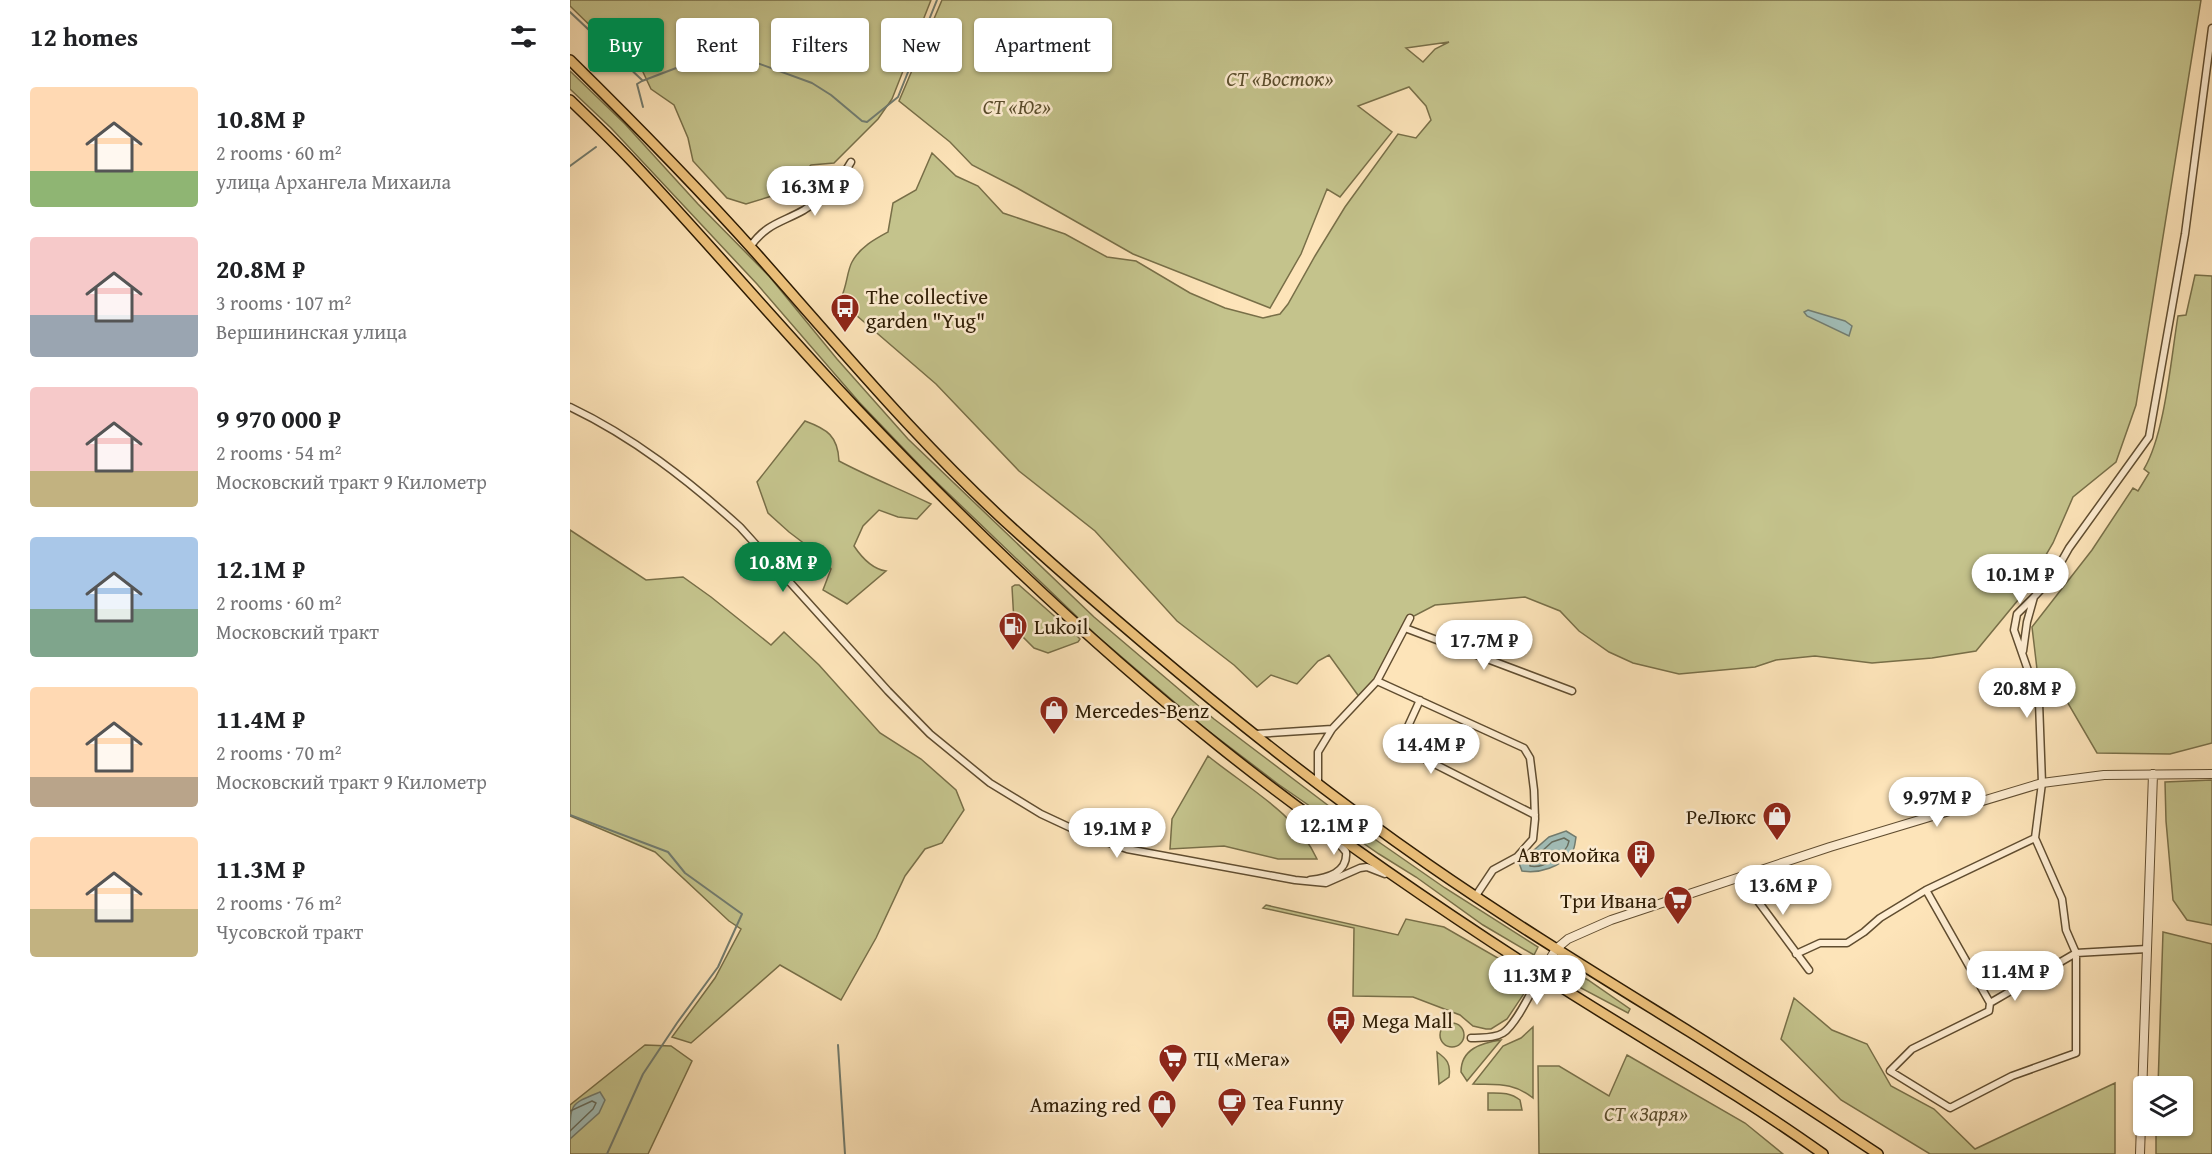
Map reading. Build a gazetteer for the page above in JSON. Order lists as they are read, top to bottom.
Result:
{
  "parks": ["СТ «Восток»", "СТ «Юг»", "СТ «Заря»"],
  "places": {
    "bus stop": ["The collective garden \"Yug\"", "Mega Mall"],
    "fuel station": ["Lukoil"],
    "shop": ["Mercedes-Benz", "РеЛюкс", "Amazing red"],
    "building": ["Автомойка"],
    "supermarket": ["Три Ивана", "ТЦ «Мега»"],
    "cafe": ["Tea Funny"]
  },
  "page": {
    "heading": "12 homes",
    "chip": [
      "Buy",
      "Rent",
      "Filters",
      "New",
      "Apartment"
    ],
    "list": [
      {
        "name": "10.8M ₽",
        "note": "2 rooms · 60 m² · улица Архангела Михаила"
      },
      {
        "name": "20.8M ₽",
        "note": "3 rooms · 107 m² · Вершининская улица"
      },
      {
        "name": "9 970 000 ₽",
        "note": "2 rooms · 54 m² · Московский тракт 9 Километр"
      },
      {
        "name": "12.1M ₽",
        "note": "2 rooms · 60 m² · Московский тракт"
      },
      {
        "name": "11.4M ₽",
        "note": "2 rooms · 70 m² · Московский тракт 9 Километр"
      },
      {
        "name": "11.3M ₽",
        "note": "2 rooms · 76 m² · Чусовской тракт"
      }
    ],
    "price": [
      "16.3M ₽",
      "10.8M ₽",
      "10.1M ₽",
      "17.7M ₽",
      "20.8M ₽",
      "14.4M ₽",
      "9.97M ₽",
      "12.1M ₽",
      "19.1M ₽",
      "13.6M ₽",
      "11.4M ₽",
      "11.3M ₽"
    ]
  }
}
